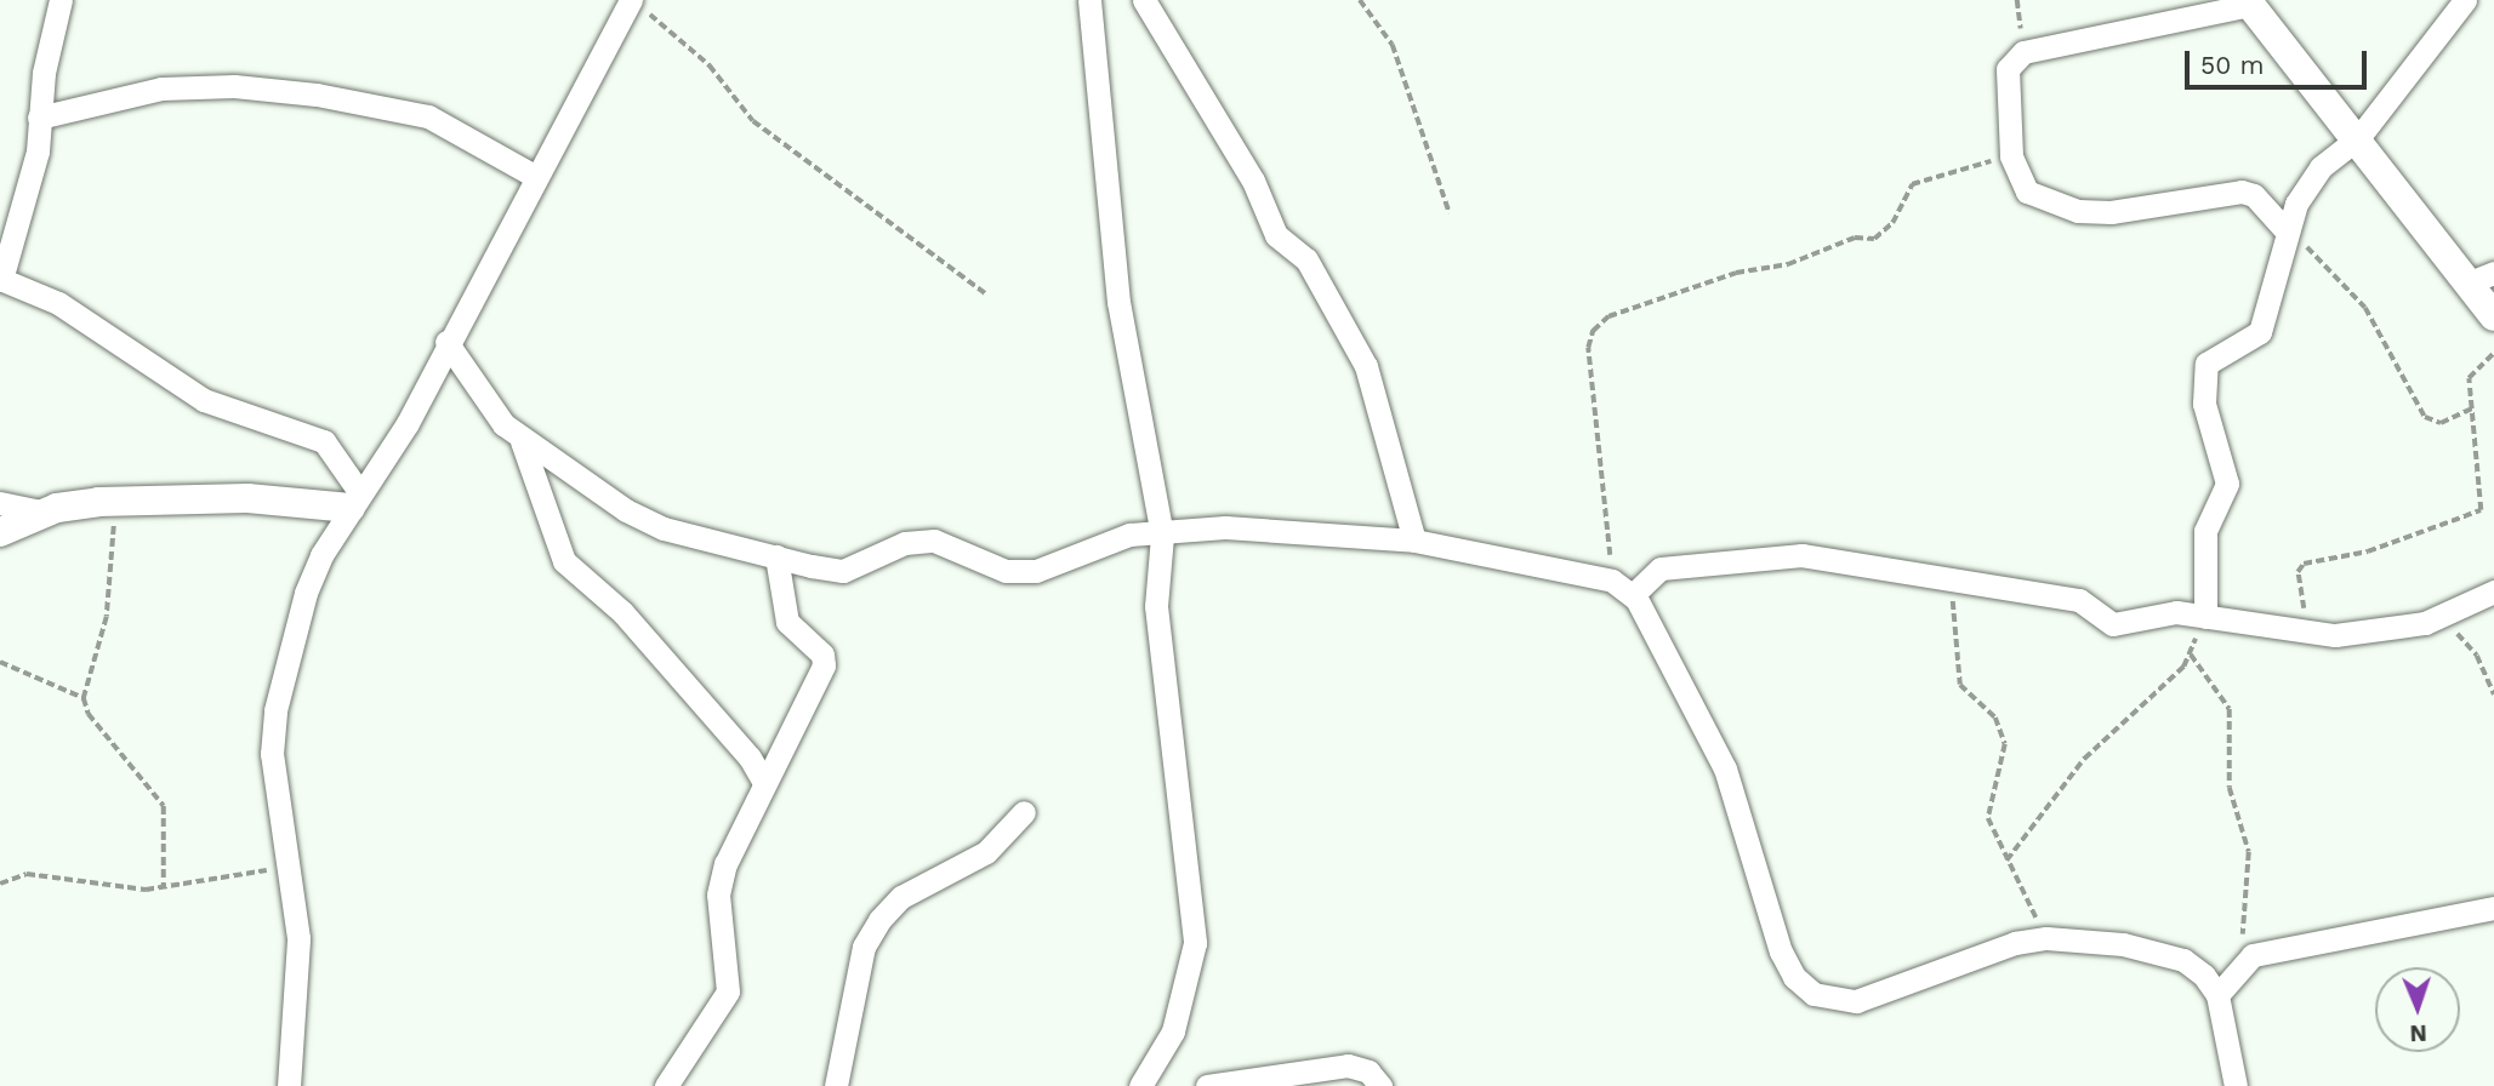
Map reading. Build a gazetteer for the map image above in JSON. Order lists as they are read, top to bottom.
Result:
{
  "scale_bar": "50 m",
  "north": "bottom"
}
